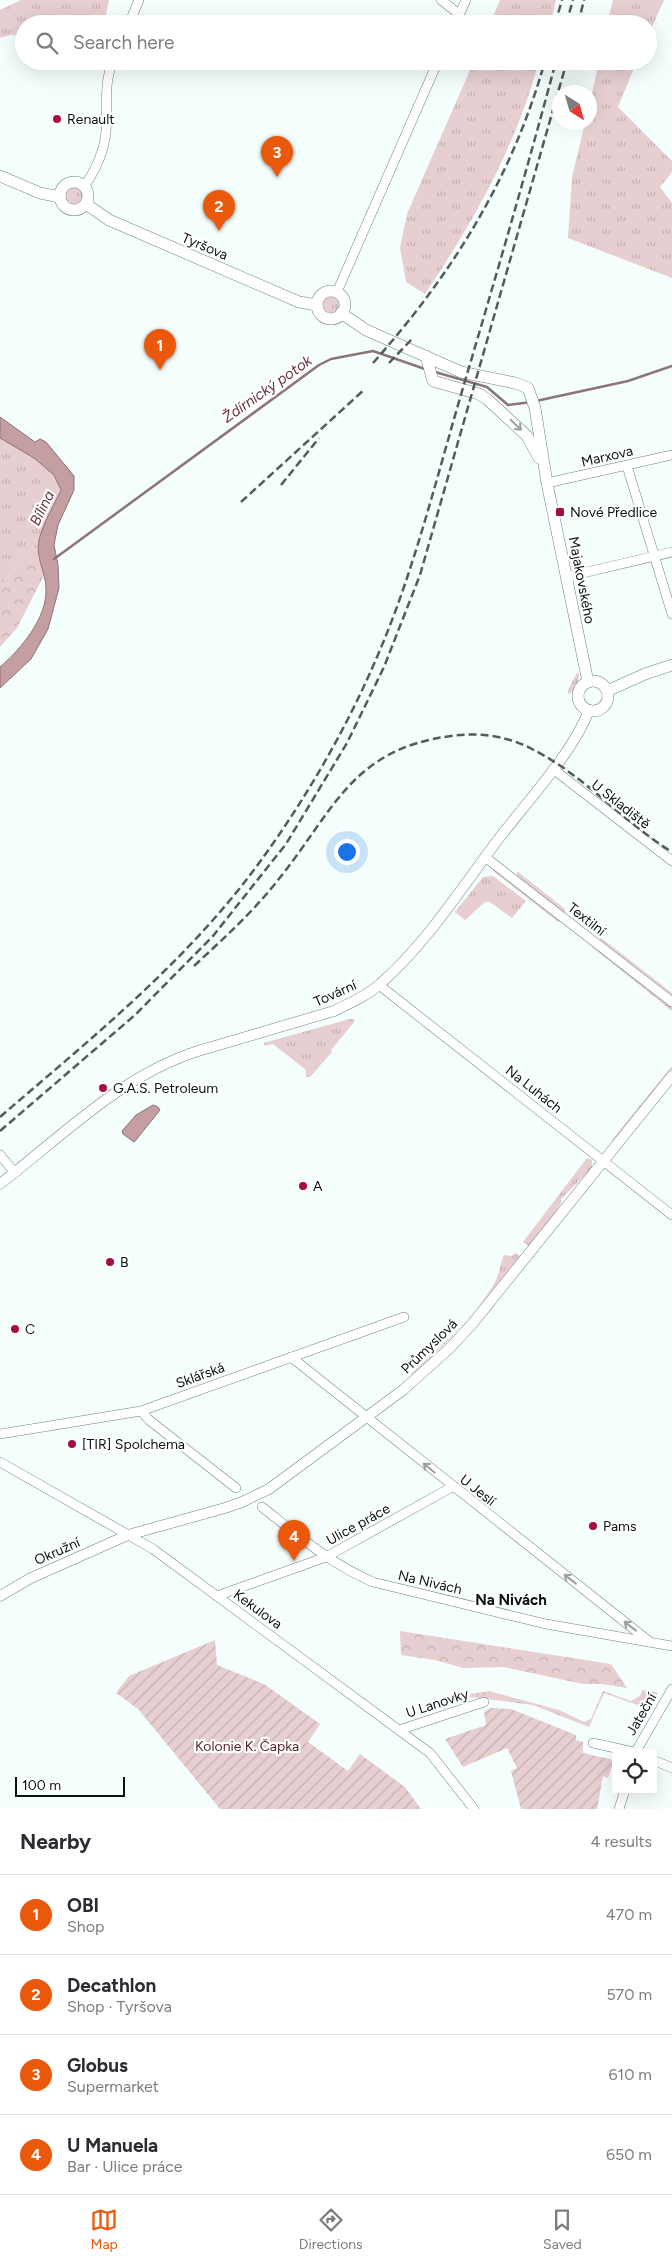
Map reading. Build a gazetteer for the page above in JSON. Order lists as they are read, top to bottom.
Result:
{
  "streets": {
    "main road": ["Tyršova", "Majakovského"],
    "street": [
      "Marxova",
      "U Skladiště",
      "Textilní",
      "Tovární",
      "Na Luhách",
      "Průmyslová",
      "Sklářská",
      "U Jeslí",
      "Ulice práce",
      "Okružní",
      "Na Nivách",
      "Kekulova",
      "U Lanovky",
      "Jateční"
    ]
  },
  "crossings": [
    ["Marxova", "Majakovského"],
    ["Majakovského", "Tovární"],
    ["U Skladiště", "Tovární"],
    ["Textilní", "Tovární"],
    ["Tovární", "Na Luhách"],
    ["Na Luhách", "Průmyslová"],
    ["Průmyslová", "U Jeslí"],
    ["Průmyslová", "Okružní"],
    ["Průmyslová", "Kekulova"],
    ["Sklářská", "U Jeslí"],
    ["U Jeslí", "Ulice práce"],
    ["U Jeslí", "Na Nivách"],
    ["Ulice práce", "Na Nivách"],
    ["Ulice práce", "Kekulova"],
    ["Okružní", "Kekulova"],
    ["Kekulova", "U Lanovky"]
  ],
  "one_way": ["U Jeslí"],
  "districts": ["Na Nivách"],
  "water": ["Ždírnický potok", "Bílina"],
  "parks": ["Kolonie K. Čapka"],
  "places": {
    "other": [
      "Renault",
      "G.A.S. Petroleum",
      "A",
      "B",
      "C",
      "[TIR] Spolchema",
      "Pams"
    ],
    "transit": ["Nové Předlice"]
  },
  "scale_bar": "100 m",
  "north": "bottom right",
  "page": {
    "search": "Search here",
    "pins": [
      "3",
      "2",
      "1",
      "4"
    ],
    "scale": "100 m",
    "heading": ["Nearby", "4 results"],
    "list": [
      {
        "mark": "1",
        "name": "OBI",
        "note": "Shop",
        "value": "470 m"
      },
      {
        "mark": "2",
        "name": "Decathlon",
        "note": "Shop · Tyršova",
        "value": "570 m"
      },
      {
        "mark": "3",
        "name": "Globus",
        "note": "Supermarket",
        "value": "610 m"
      },
      {
        "mark": "4",
        "name": "U Manuela",
        "note": "Bar · Ulice práce",
        "value": "650 m"
      }
    ],
    "nav": ["Map", "Directions", "Saved"]
  }
}
